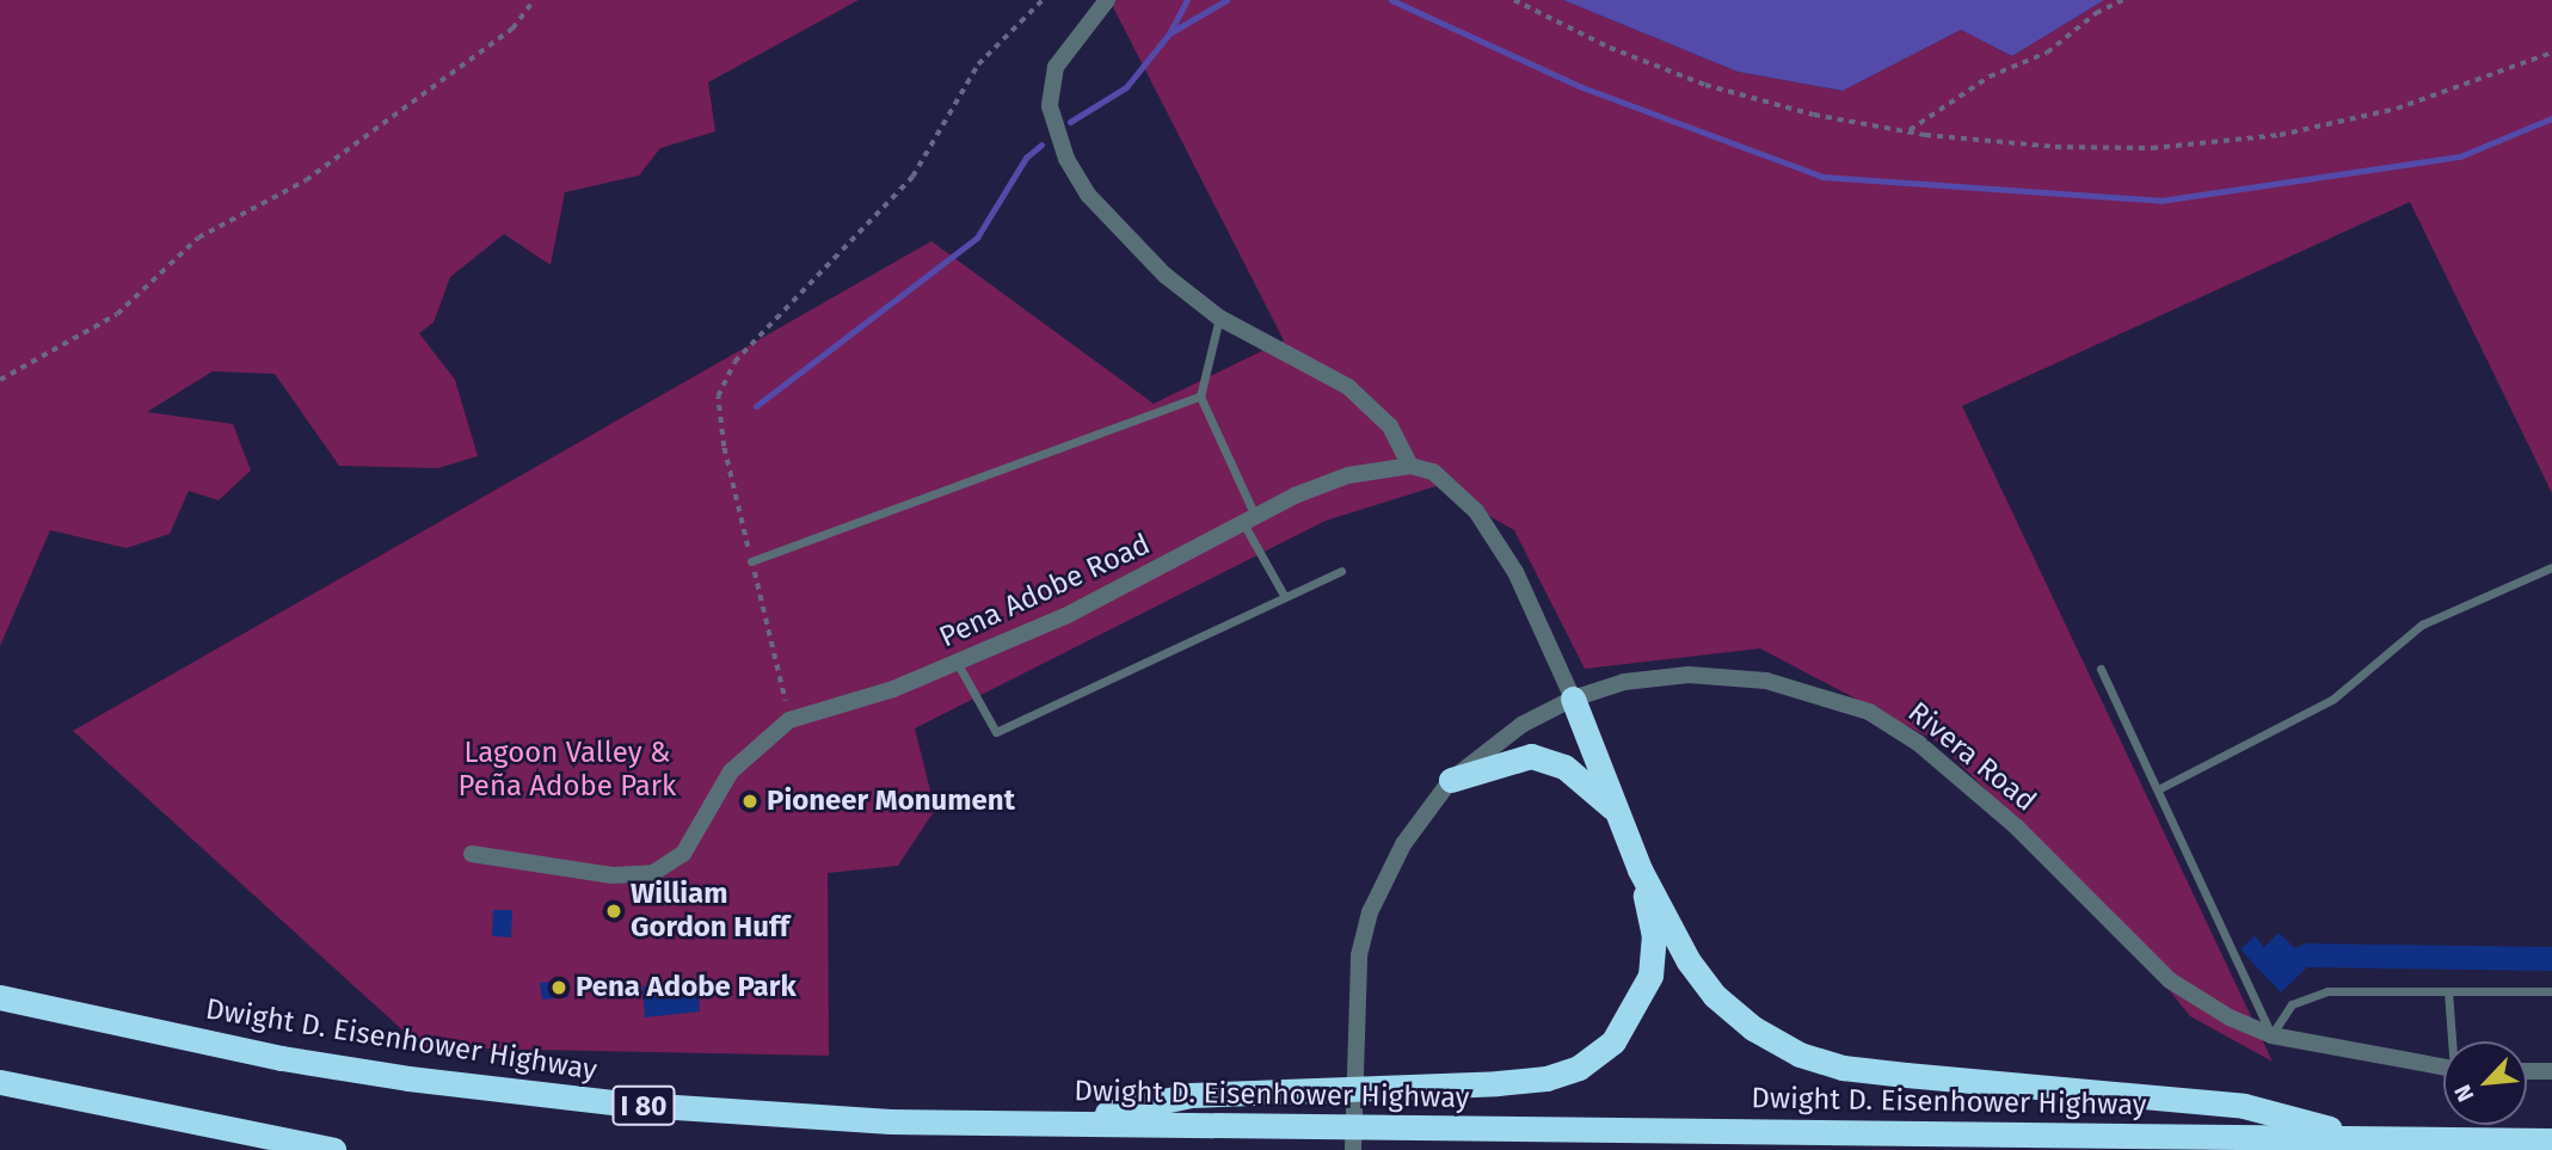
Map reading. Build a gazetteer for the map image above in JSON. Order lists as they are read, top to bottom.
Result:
{
  "streets": {
    "highway": ["Dwight D. Eisenhower Highway", "I 80"],
    "street": ["Pena Adobe Road", "Rivera Road"]
  },
  "parks": ["Lagoon Valley & Peña Adobe Park"],
  "places": ["Pioneer Monument", "William Gordon Huff", "Pena Adobe Park"],
  "north": "bottom left"
}
